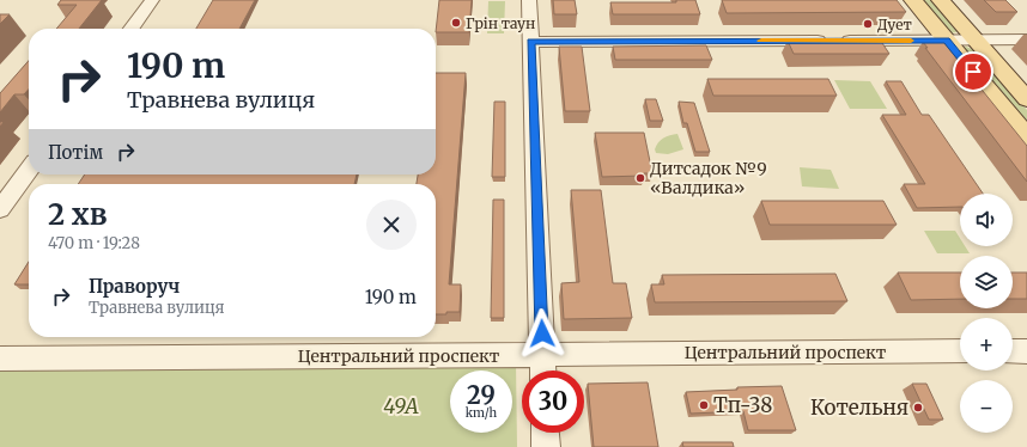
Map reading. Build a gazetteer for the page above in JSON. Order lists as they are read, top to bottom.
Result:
{
  "streets": {
    "street": ["Центральний проспект"]
  },
  "parks": ["49А"],
  "places": [
    "Грін таун",
    "Дует",
    "Дитсадок №9 «Валдика»",
    "Тп-38",
    "Котельня"
  ],
  "page": {
    "turn": ["190 m", "Травнева вулиця"],
    "then": "Потім",
    "heading": ["2 хв", "470 m · 19:28"],
    "map_buttons": ["+", "−"],
    "list": [
      {
        "name": "Праворуч",
        "note": "Травнева вулиця",
        "value": "190 m"
      }
    ],
    "speed": "29 km/h",
    "limit": "30"
  }
}
